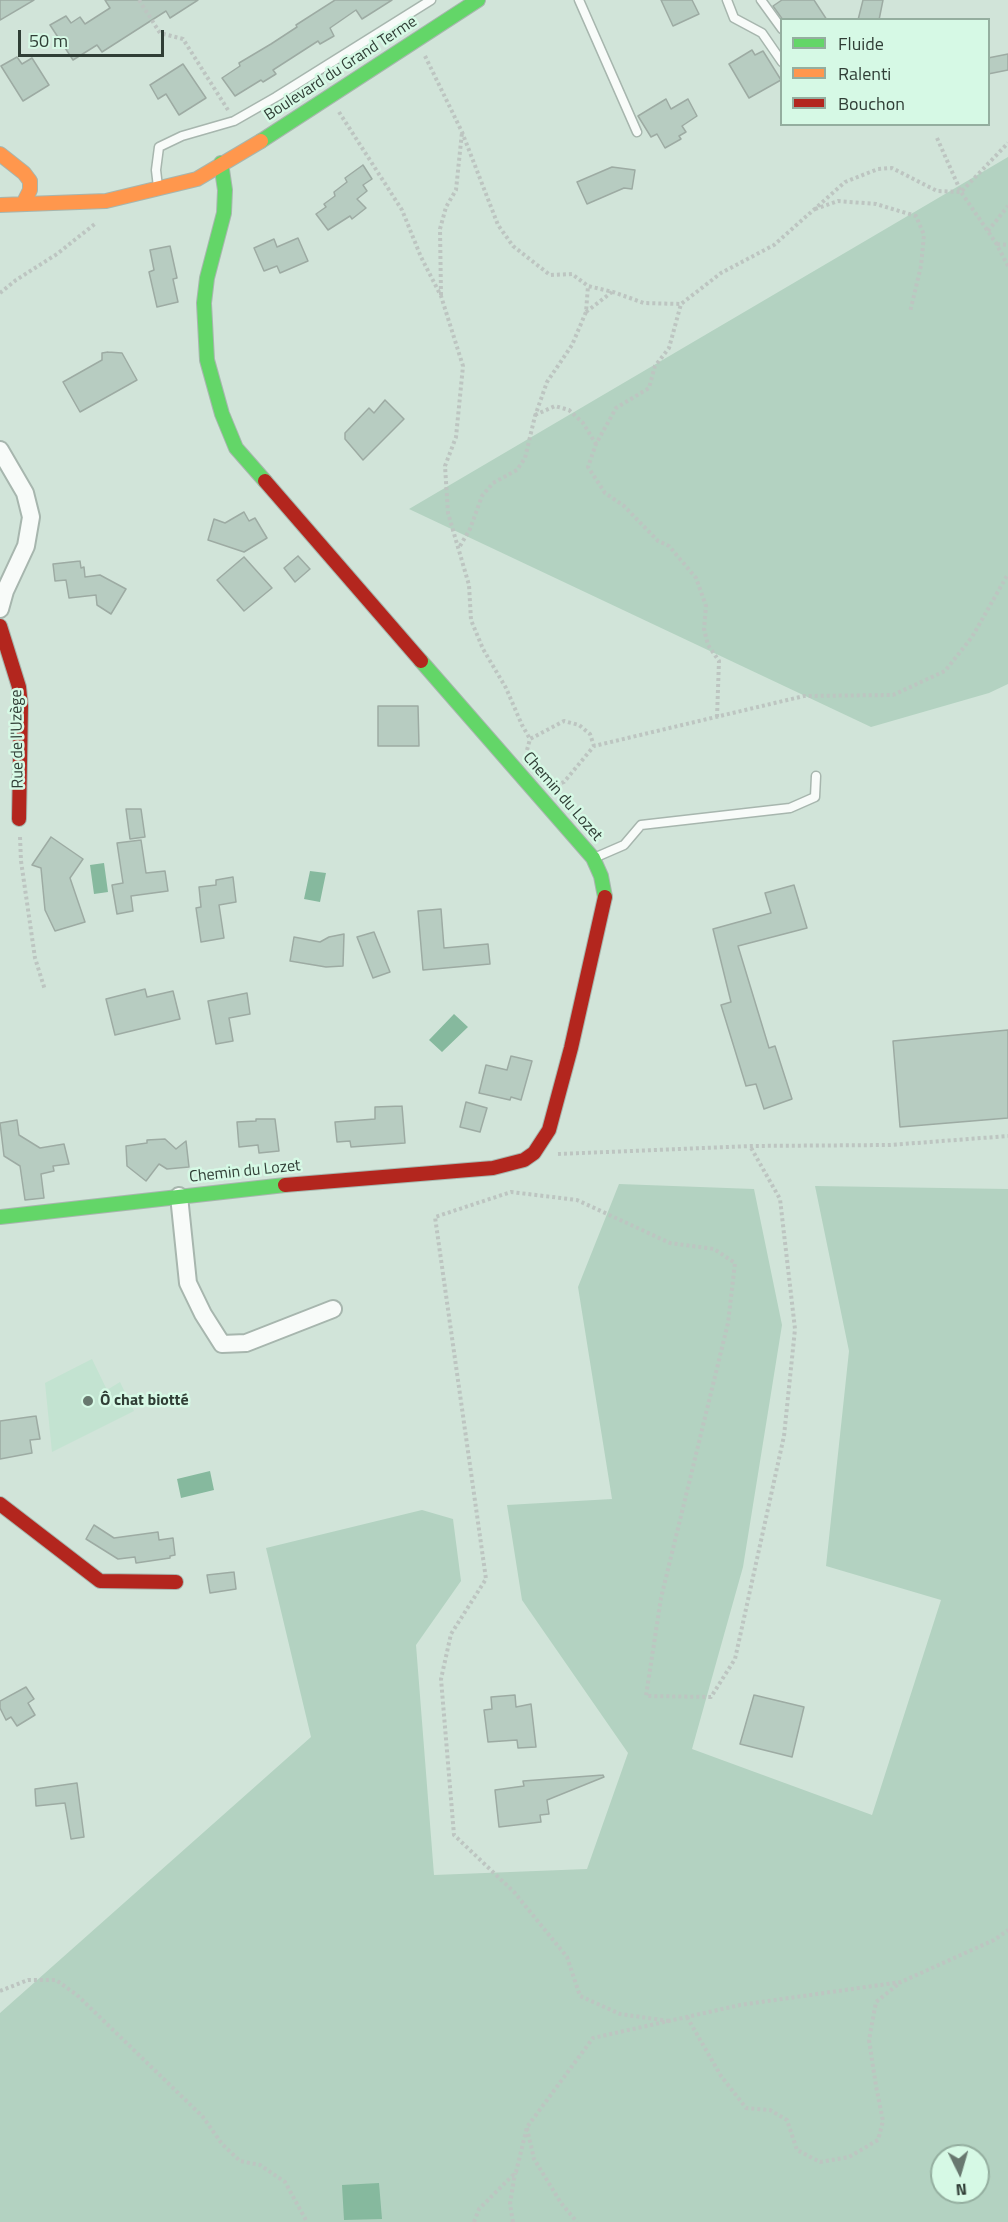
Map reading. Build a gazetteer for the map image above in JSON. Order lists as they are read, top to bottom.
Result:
{
  "streets": {
    "street": ["Boulevard du Grand Terme", "Rue de l'Uzège", "Chemin du Lozet"]
  },
  "crossings": [
    ["Boulevard du Grand Terme", "Chemin du Lozet"]
  ],
  "places": ["Ô chat biotté"],
  "legend": ["Fluide", "Ralenti", "Bouchon"],
  "scale_bar": "50 m",
  "north": "bottom"
}
